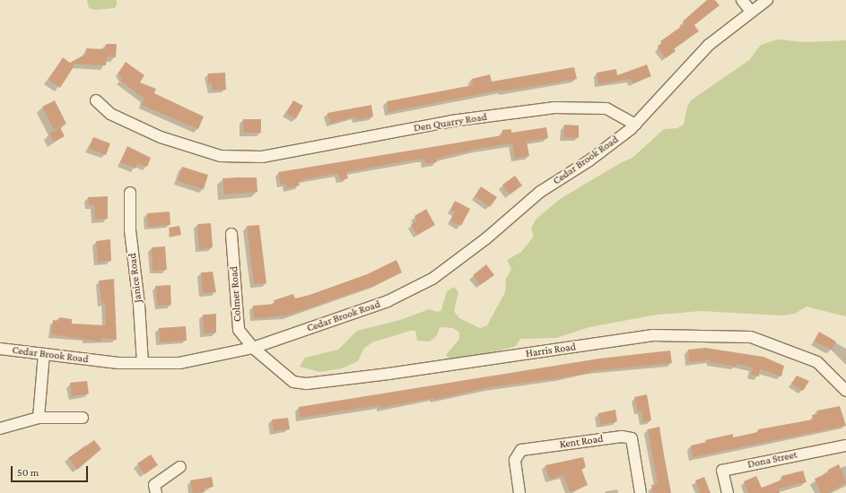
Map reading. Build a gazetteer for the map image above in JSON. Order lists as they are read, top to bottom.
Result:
{
  "streets": {
    "street": [
      "Den Quarry Road",
      "Cedar Brook Road",
      "Janice Road",
      "Colmer Road",
      "Harris Road",
      "Kent Road",
      "Dona Street"
    ]
  },
  "crossings": [
    ["Den Quarry Road", "Cedar Brook Road"],
    ["Cedar Brook Road", "Janice Road"],
    ["Cedar Brook Road", "Colmer Road"],
    ["Cedar Brook Road", "Harris Road"],
    ["Colmer Road", "Harris Road"]
  ],
  "scale_bar": "50 m"
}
